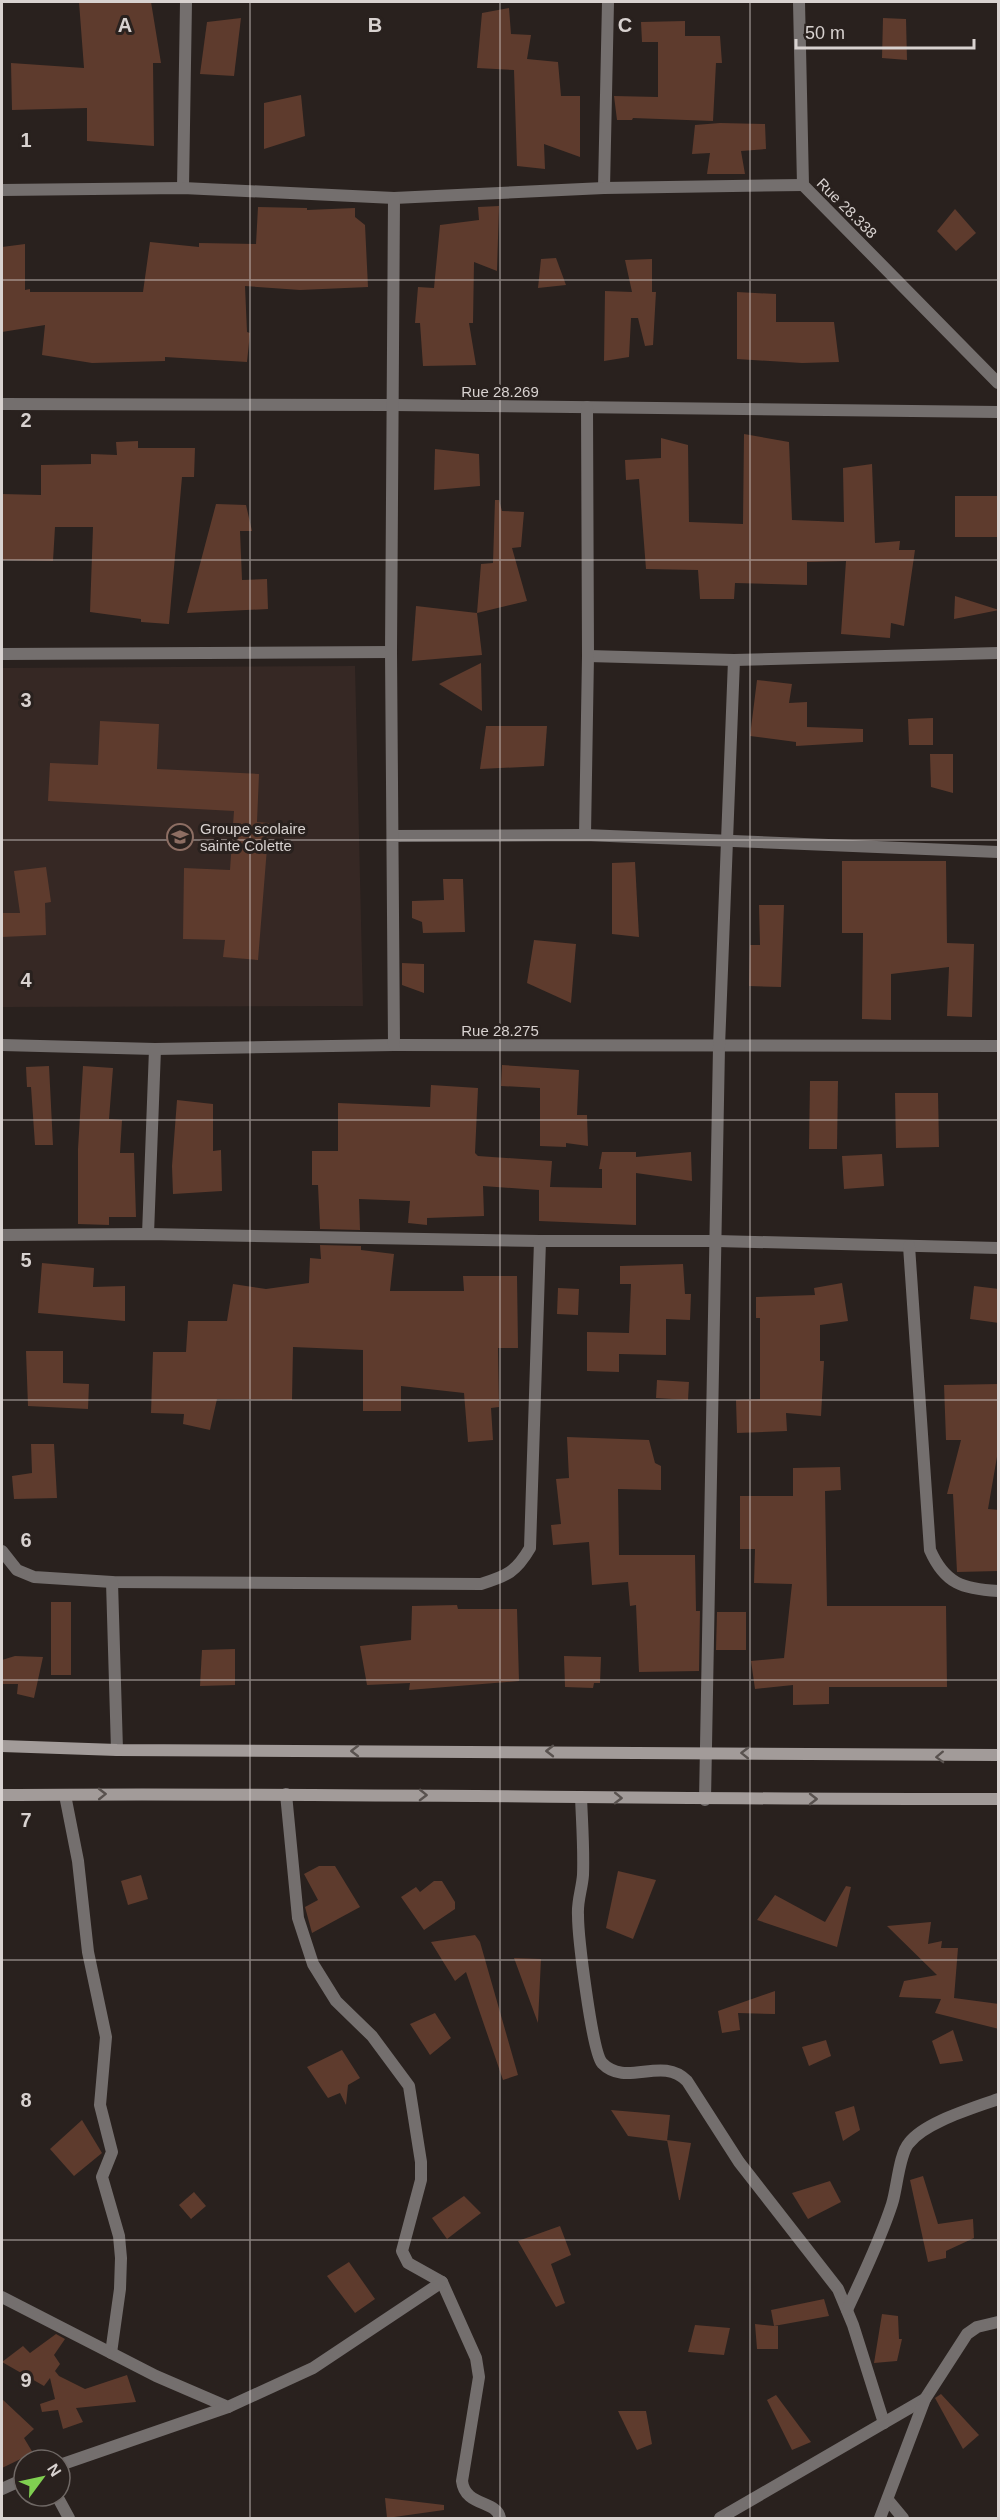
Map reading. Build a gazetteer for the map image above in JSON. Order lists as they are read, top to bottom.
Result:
{
  "streets": {
    "street": ["Rue 28.338", "Rue 28.269", "Rue 28.275"]
  },
  "places": {
    "school or university": ["Groupe scolaire sainte Colette"]
  },
  "scale_bar": "50 m",
  "north": "top right",
  "grid": {
    "columns": ["A", "B", "C"],
    "rows": [
      "1",
      "2",
      "3",
      "4",
      "5",
      "6",
      "7",
      "8",
      "9"
    ]
  }
}
